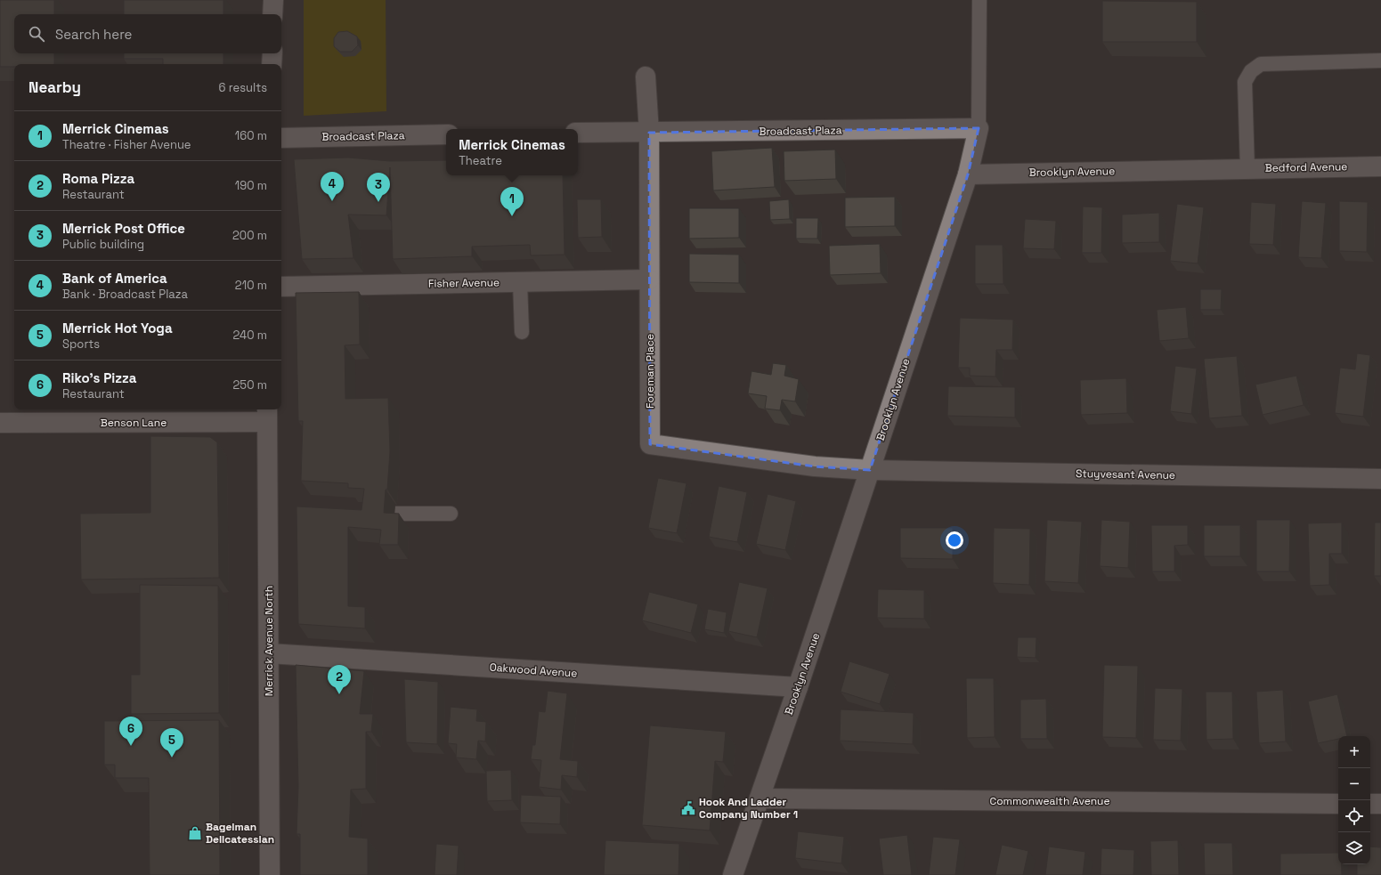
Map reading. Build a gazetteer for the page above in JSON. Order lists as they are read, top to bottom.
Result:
{
  "streets": {
    "street": [
      "Broadcast Plaza",
      "Bedford Avenue",
      "Brooklyn Avenue",
      "Fisher Avenue",
      "Foreman Place",
      "Benson Lane",
      "Stuyvesant Avenue",
      "Merrick Avenue North",
      "Oakwood Avenue",
      "Commonwealth Avenue"
    ]
  },
  "crossings": [
    ["Broadcast Plaza", "Foreman Place"],
    ["Bedford Avenue", "Brooklyn Avenue"],
    ["Brooklyn Avenue", "Foreman Place"],
    ["Brooklyn Avenue", "Stuyvesant Avenue"],
    ["Brooklyn Avenue", "Oakwood Avenue"],
    ["Brooklyn Avenue", "Commonwealth Avenue"],
    ["Fisher Avenue", "Foreman Place"],
    ["Foreman Place", "Stuyvesant Avenue"],
    ["Benson Lane", "Merrick Avenue North"],
    ["Merrick Avenue North", "Oakwood Avenue"]
  ],
  "places": {
    "public building": ["Hook And Ladder Company Number 1"],
    "shop": ["Bagelman Delicatessian"]
  },
  "page": {
    "search": "Search here",
    "heading": ["Nearby", "6 results"],
    "list": [
      {
        "mark": "1",
        "name": "Merrick Cinemas",
        "note": "Theatre · Fisher Avenue",
        "value": "160 m"
      },
      {
        "mark": "2",
        "name": "Roma Pizza",
        "note": "Restaurant",
        "value": "190 m"
      },
      {
        "mark": "3",
        "name": "Merrick Post Office",
        "note": "Public building",
        "value": "200 m"
      },
      {
        "mark": "4",
        "name": "Bank of America",
        "note": "Bank · Broadcast Plaza",
        "value": "210 m"
      },
      {
        "mark": "5",
        "name": "Merrick Hot Yoga",
        "note": "Sports",
        "value": "240 m"
      },
      {
        "mark": "6",
        "name": "Riko's Pizza",
        "note": "Restaurant",
        "value": "250 m"
      }
    ],
    "popup": ["Merrick Cinemas", "Theatre"],
    "pins": [
      "4",
      "3",
      "1",
      "2",
      "6",
      "5"
    ],
    "map_buttons": ["+", "−"]
  }
}
